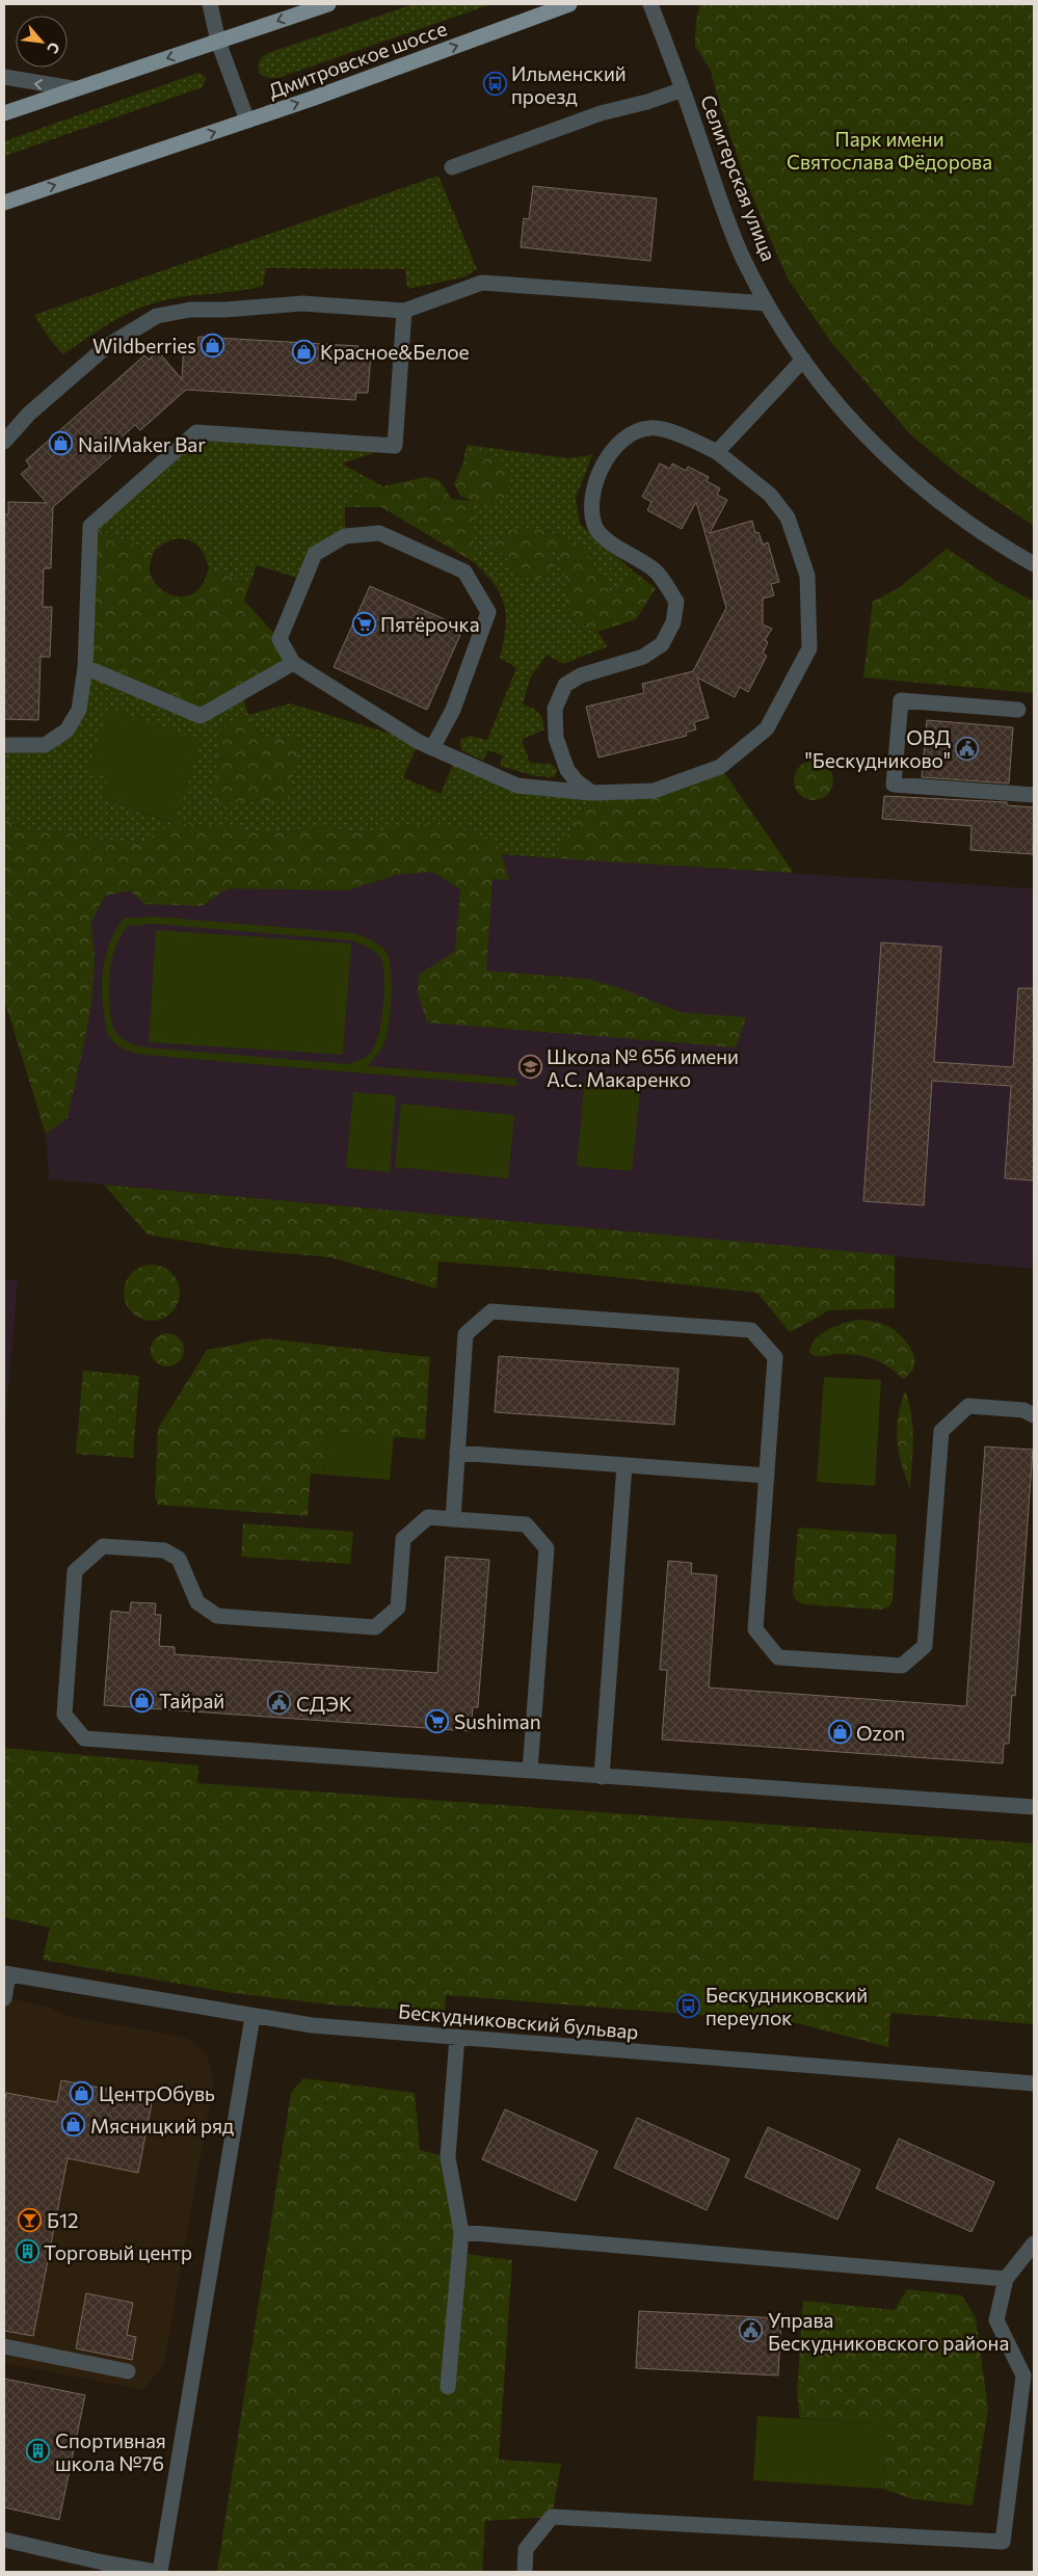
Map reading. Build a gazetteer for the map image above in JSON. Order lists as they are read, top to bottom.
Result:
{
  "streets": {
    "main road": ["Дмитровское шоссе"],
    "street": ["Селигерская улица", "Бескудниковский бульвар"]
  },
  "parks": ["Парк имени Святослава Фёдорова"],
  "places": {
    "bus stop": ["Ильменский проезд", "Бескудниковский переулок"],
    "shop": [
      "Wildberries",
      "Красное&Белое",
      "NailMaker Bar",
      "Тайрай",
      "Ozon",
      "ЦентрОбувь",
      "Мясницкий ряд"
    ],
    "supermarket": ["Пятёрочка", "Sushiman"],
    "public building": ["ОВД \"Бескудниково\"", "СДЭК", "Управа Бескудниковского района"],
    "school or university": ["Школа № 656 имени А.С. Макаренко"],
    "bar": ["Б12"],
    "building": ["Торговый центр", "Спортивная школа №76"]
  },
  "north": "bottom right"
}
